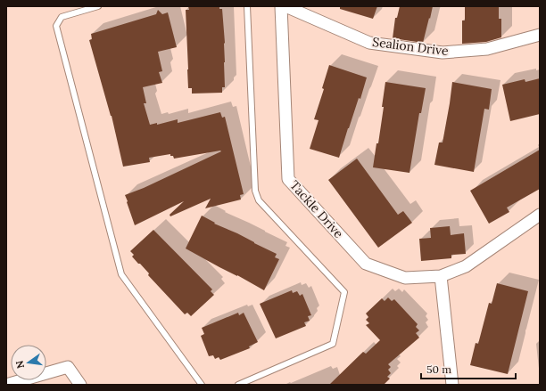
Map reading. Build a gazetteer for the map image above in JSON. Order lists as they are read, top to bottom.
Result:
{
  "streets": {
    "street": ["Sealion Drive", "Tackle Drive"]
  },
  "scale_bar": "50 m",
  "north": "left"
}
